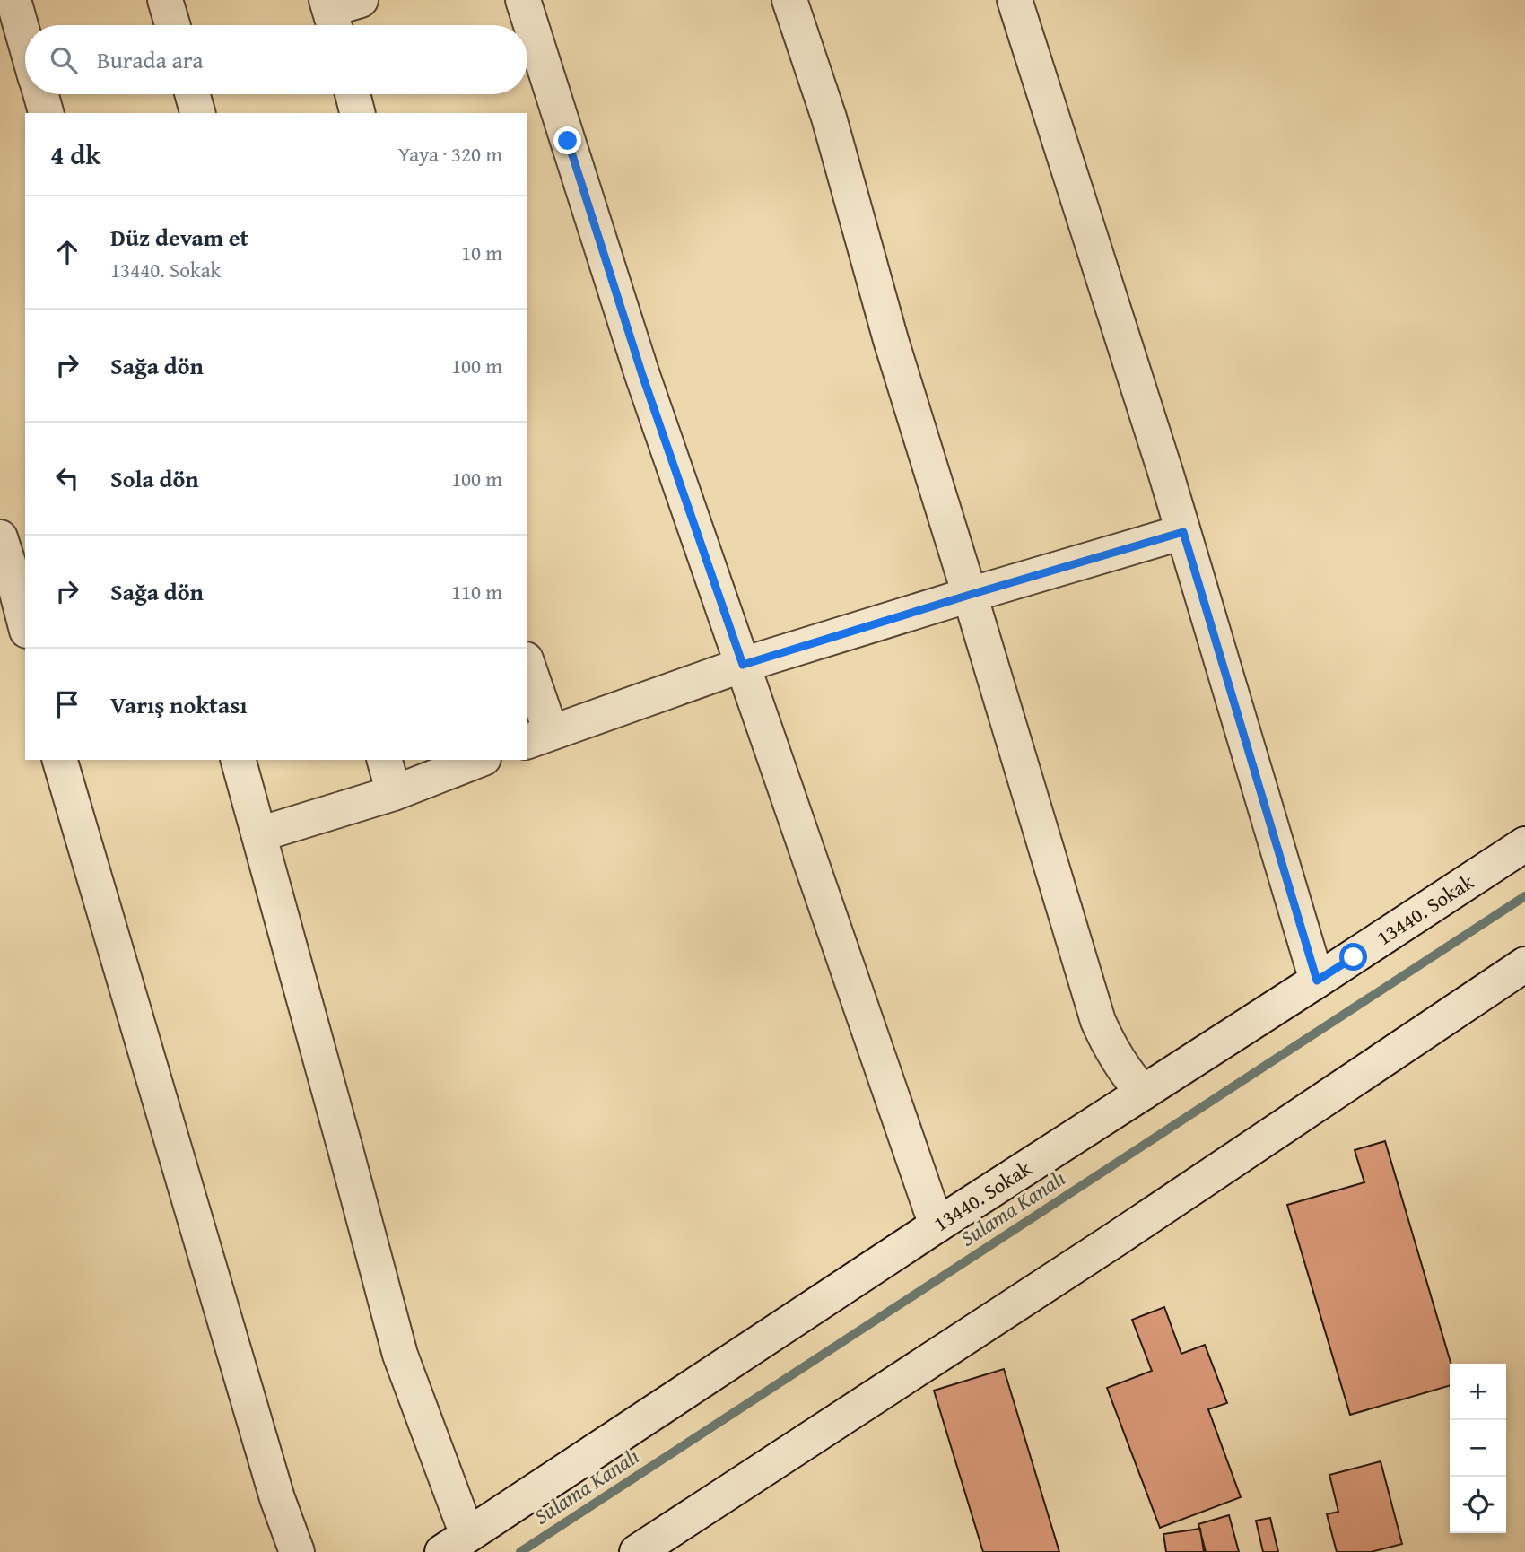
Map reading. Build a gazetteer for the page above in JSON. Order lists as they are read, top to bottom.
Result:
{
  "streets": {
    "street": ["13440. Sokak"]
  },
  "water": ["Sulama Kanalı"],
  "page": {
    "search": "Burada ara",
    "heading": ["4 dk", "Yaya · 320 m"],
    "list": [
      ["Düz devam et", "13440. Sokak", "10 m"],
      ["Sağa dön", "100 m"],
      ["Sola dön", "100 m"],
      ["Sağa dön", "110 m"],
      "Varış noktası"
    ],
    "map_buttons": ["+", "−"]
  }
}
